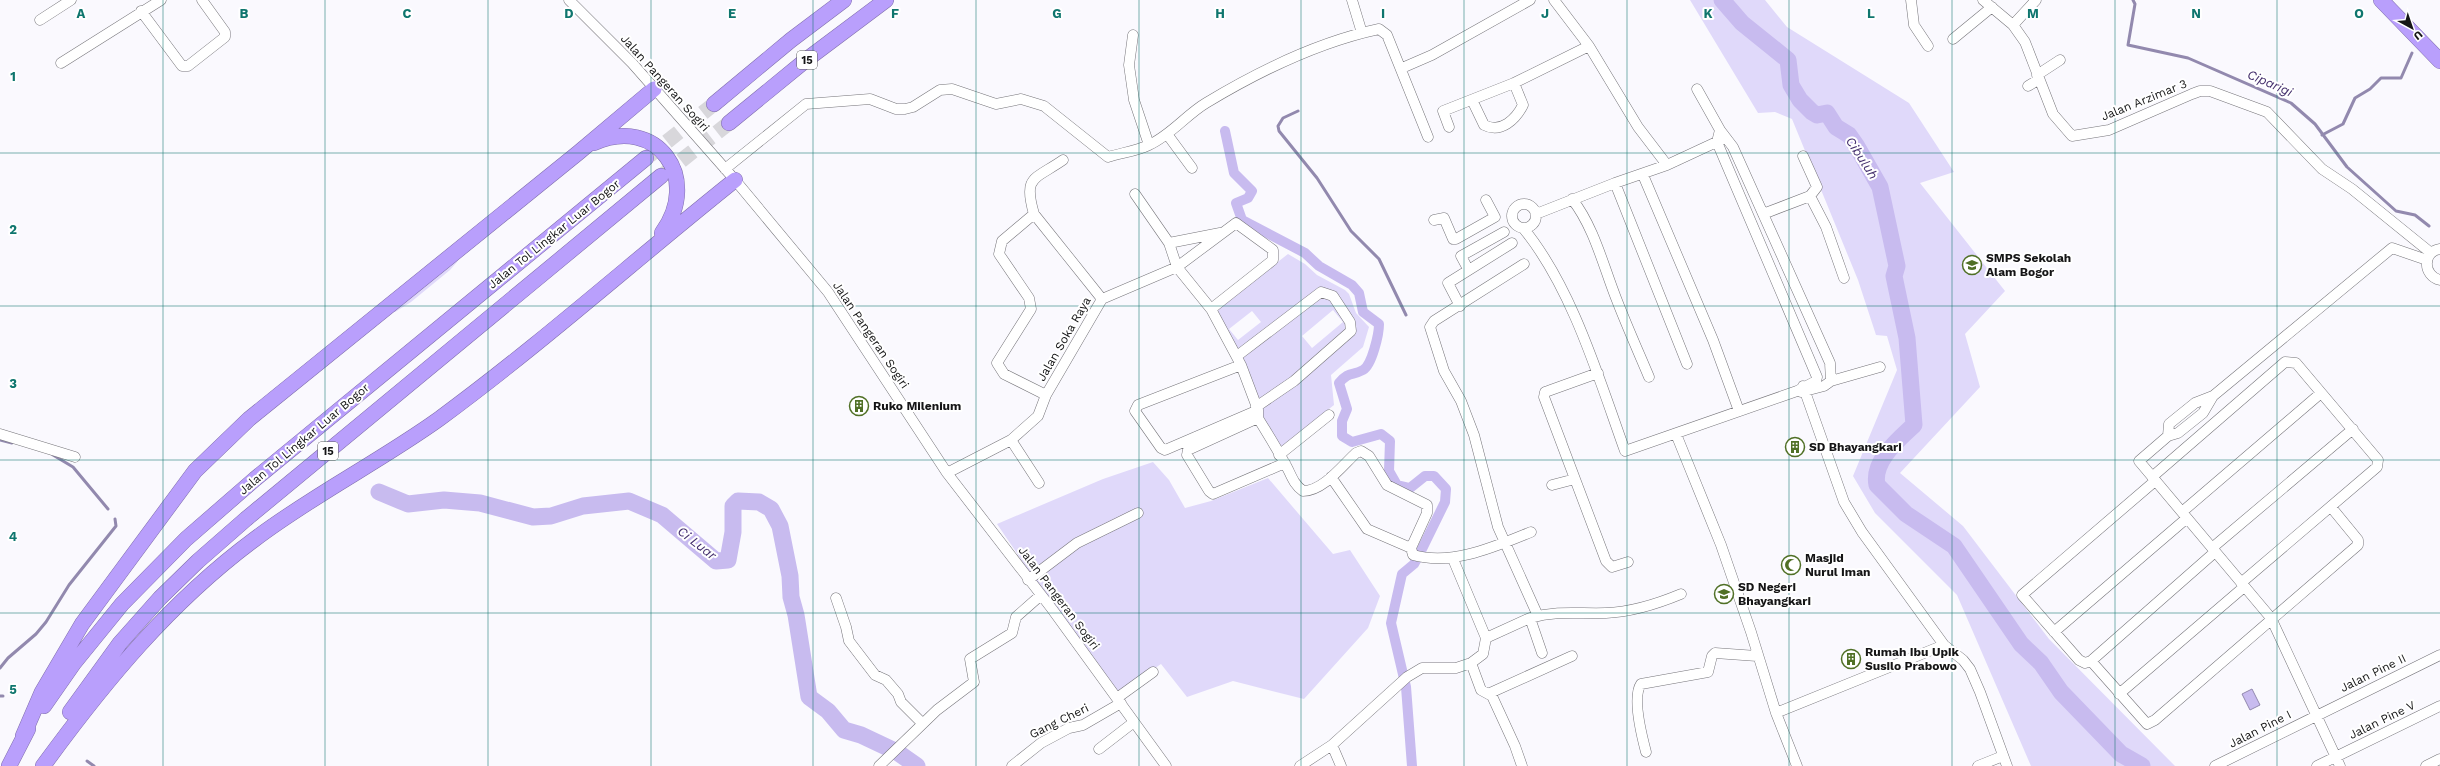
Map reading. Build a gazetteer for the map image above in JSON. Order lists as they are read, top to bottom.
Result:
{
  "streets": {
    "highway": ["15", "Jalan Tol Lingkar Luar Bogor"],
    "street": [
      "Jalan Pangeran Sogiri",
      "Jalan Arzimar 3",
      "Jalan Soka Raya",
      "Jalan Pine II",
      "Jalan Pine V",
      "Gang Cheri",
      "Jalan Pine I"
    ]
  },
  "crossings": [
    ["Jalan Pangeran Sogiri", "Jalan Soka Raya"],
    ["Jalan Pangeran Sogiri", "Gang Cheri"],
    ["Jalan Pine II", "Jalan Pine I"]
  ],
  "water": ["Ciparigi", "Cibuluh", "Ci Luar"],
  "places": {
    "school or university": ["SMPS Sekolah Alam Bogor", "SD Negeri Bhayangkari"],
    "building": ["Ruko Milenium", "SD Bhayangkari", "Rumah Ibu Upik Susilo Prabowo"],
    "mosque": ["Masjid Nurul Iman"]
  },
  "north": "bottom right",
  "grid": {
    "columns": [
      "A",
      "B",
      "C",
      "D",
      "E",
      "F",
      "G",
      "H",
      "I",
      "J",
      "K",
      "L",
      "M",
      "N",
      "O"
    ],
    "rows": [
      "1",
      "2",
      "3",
      "4",
      "5"
    ]
  }
}
